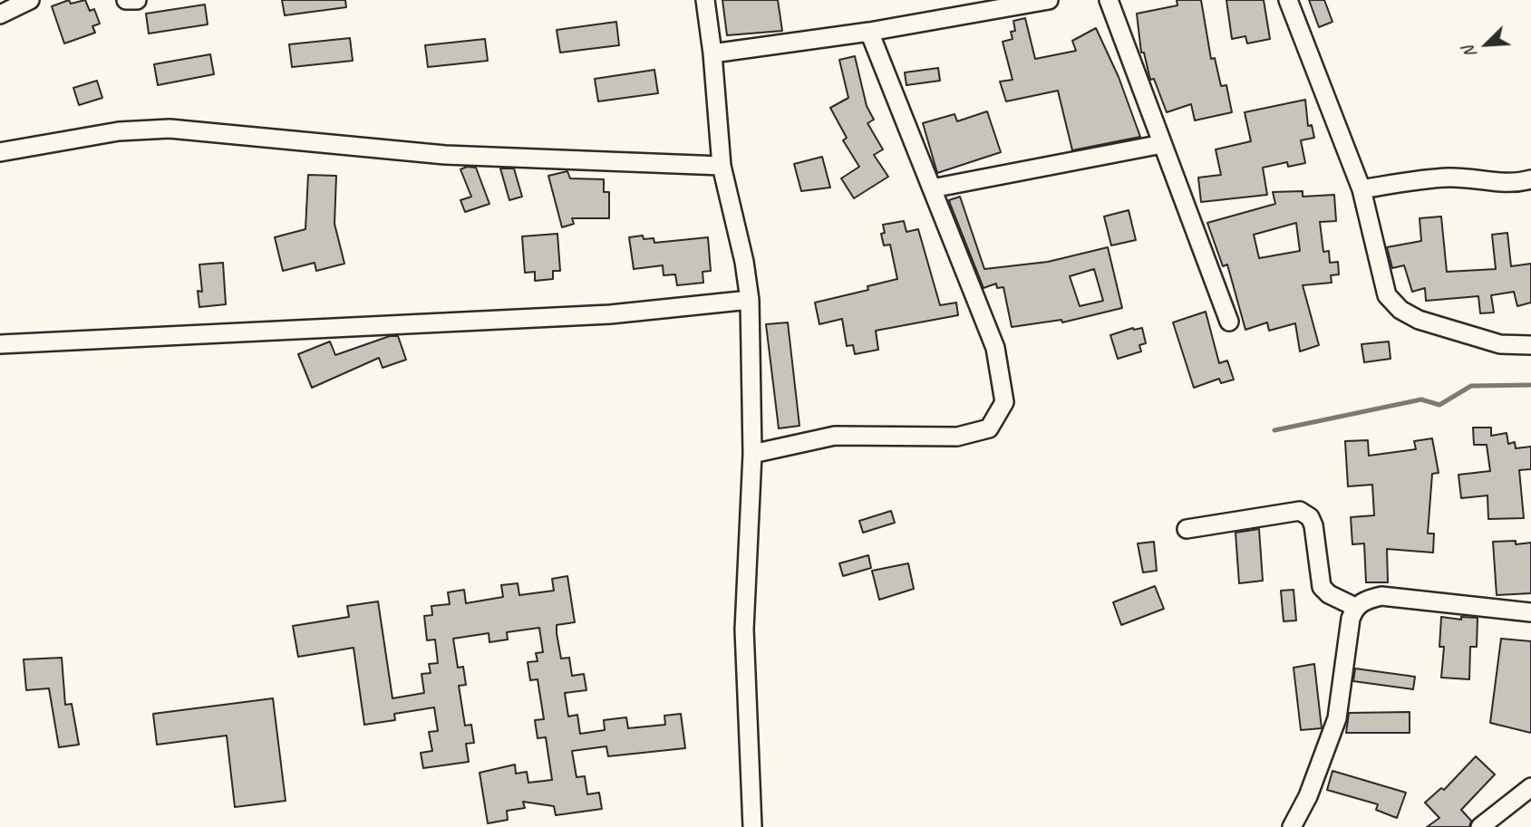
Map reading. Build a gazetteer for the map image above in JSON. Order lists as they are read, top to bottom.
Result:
{
  "north": "bottom left"
}
